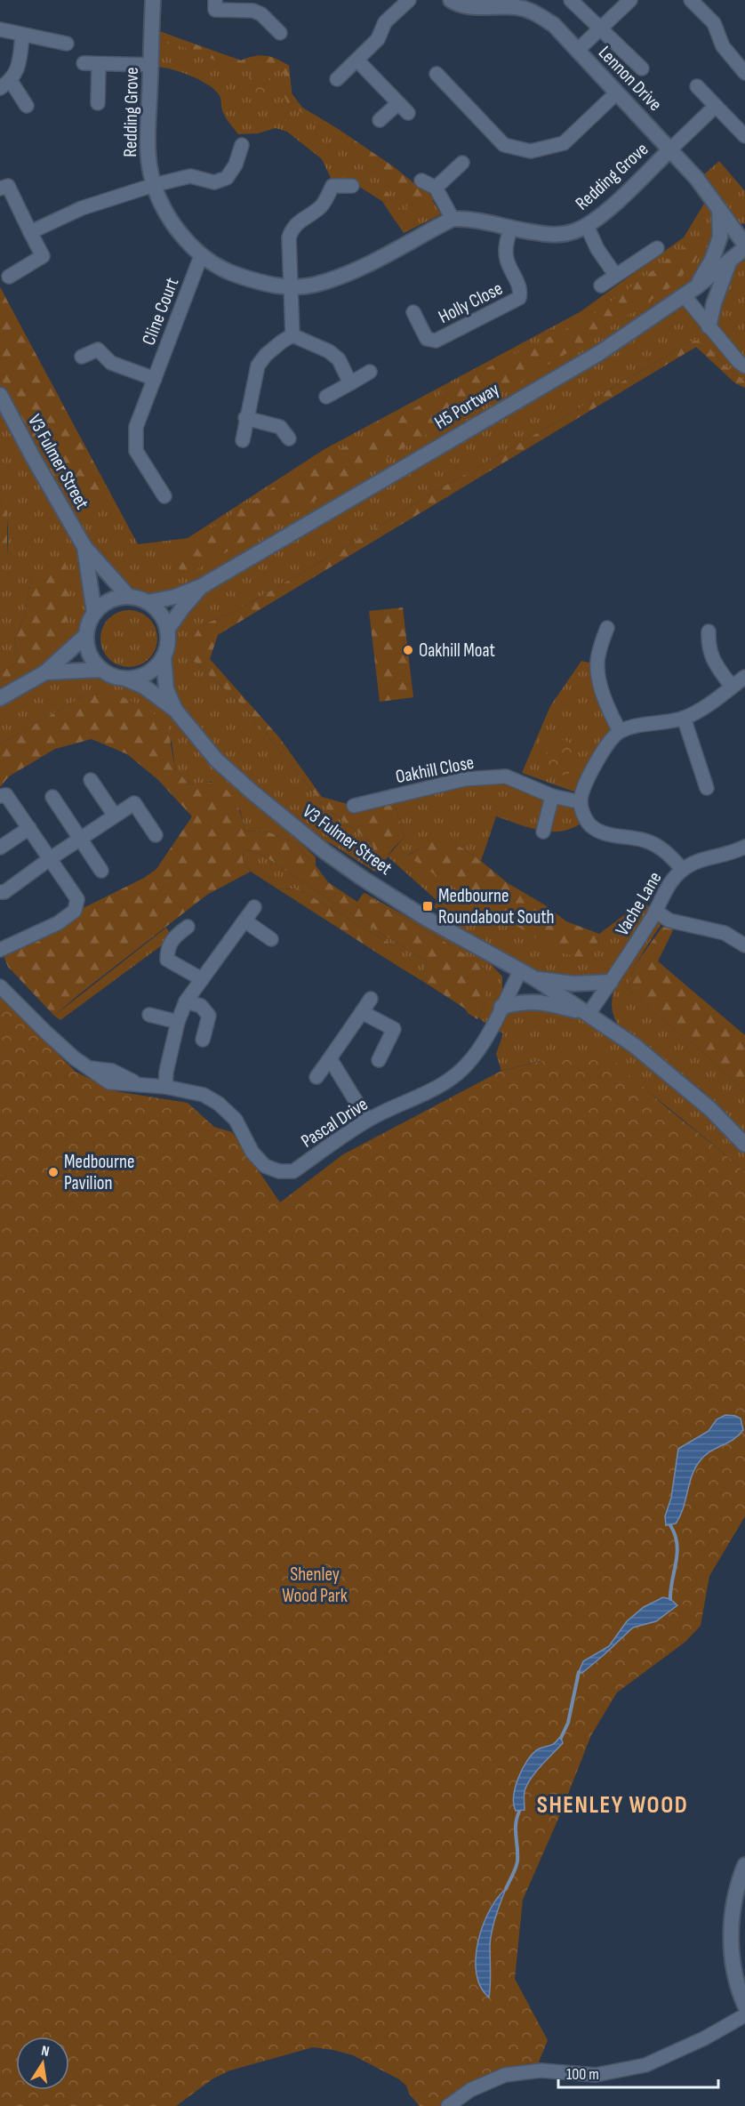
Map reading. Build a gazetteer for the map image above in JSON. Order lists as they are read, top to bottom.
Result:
{
  "streets": {
    "street": [
      "Lennon Drive",
      "Redding Grove",
      "Holly Close",
      "Cline Court",
      "H5 Portway",
      "V3 Fulmer Street",
      "Oakhill Close",
      "Vache Lane",
      "Pascal Drive"
    ]
  },
  "crossings": [
    ["Lennon Drive", "Redding Grove"],
    ["Lennon Drive", "H5 Portway"],
    ["Redding Grove", "Holly Close"],
    ["Redding Grove", "Cline Court"],
    ["H5 Portway", "V3 Fulmer Street"],
    ["V3 Fulmer Street", "Pascal Drive"]
  ],
  "districts": ["SHENLEY WOOD"],
  "parks": ["Shenley Wood Park"],
  "places": {
    "other": ["Oakhill Moat", "Medbourne Pavilion"],
    "transit": ["Medbourne Roundabout South"]
  },
  "scale_bar": "100 m",
  "north": "top"
}
